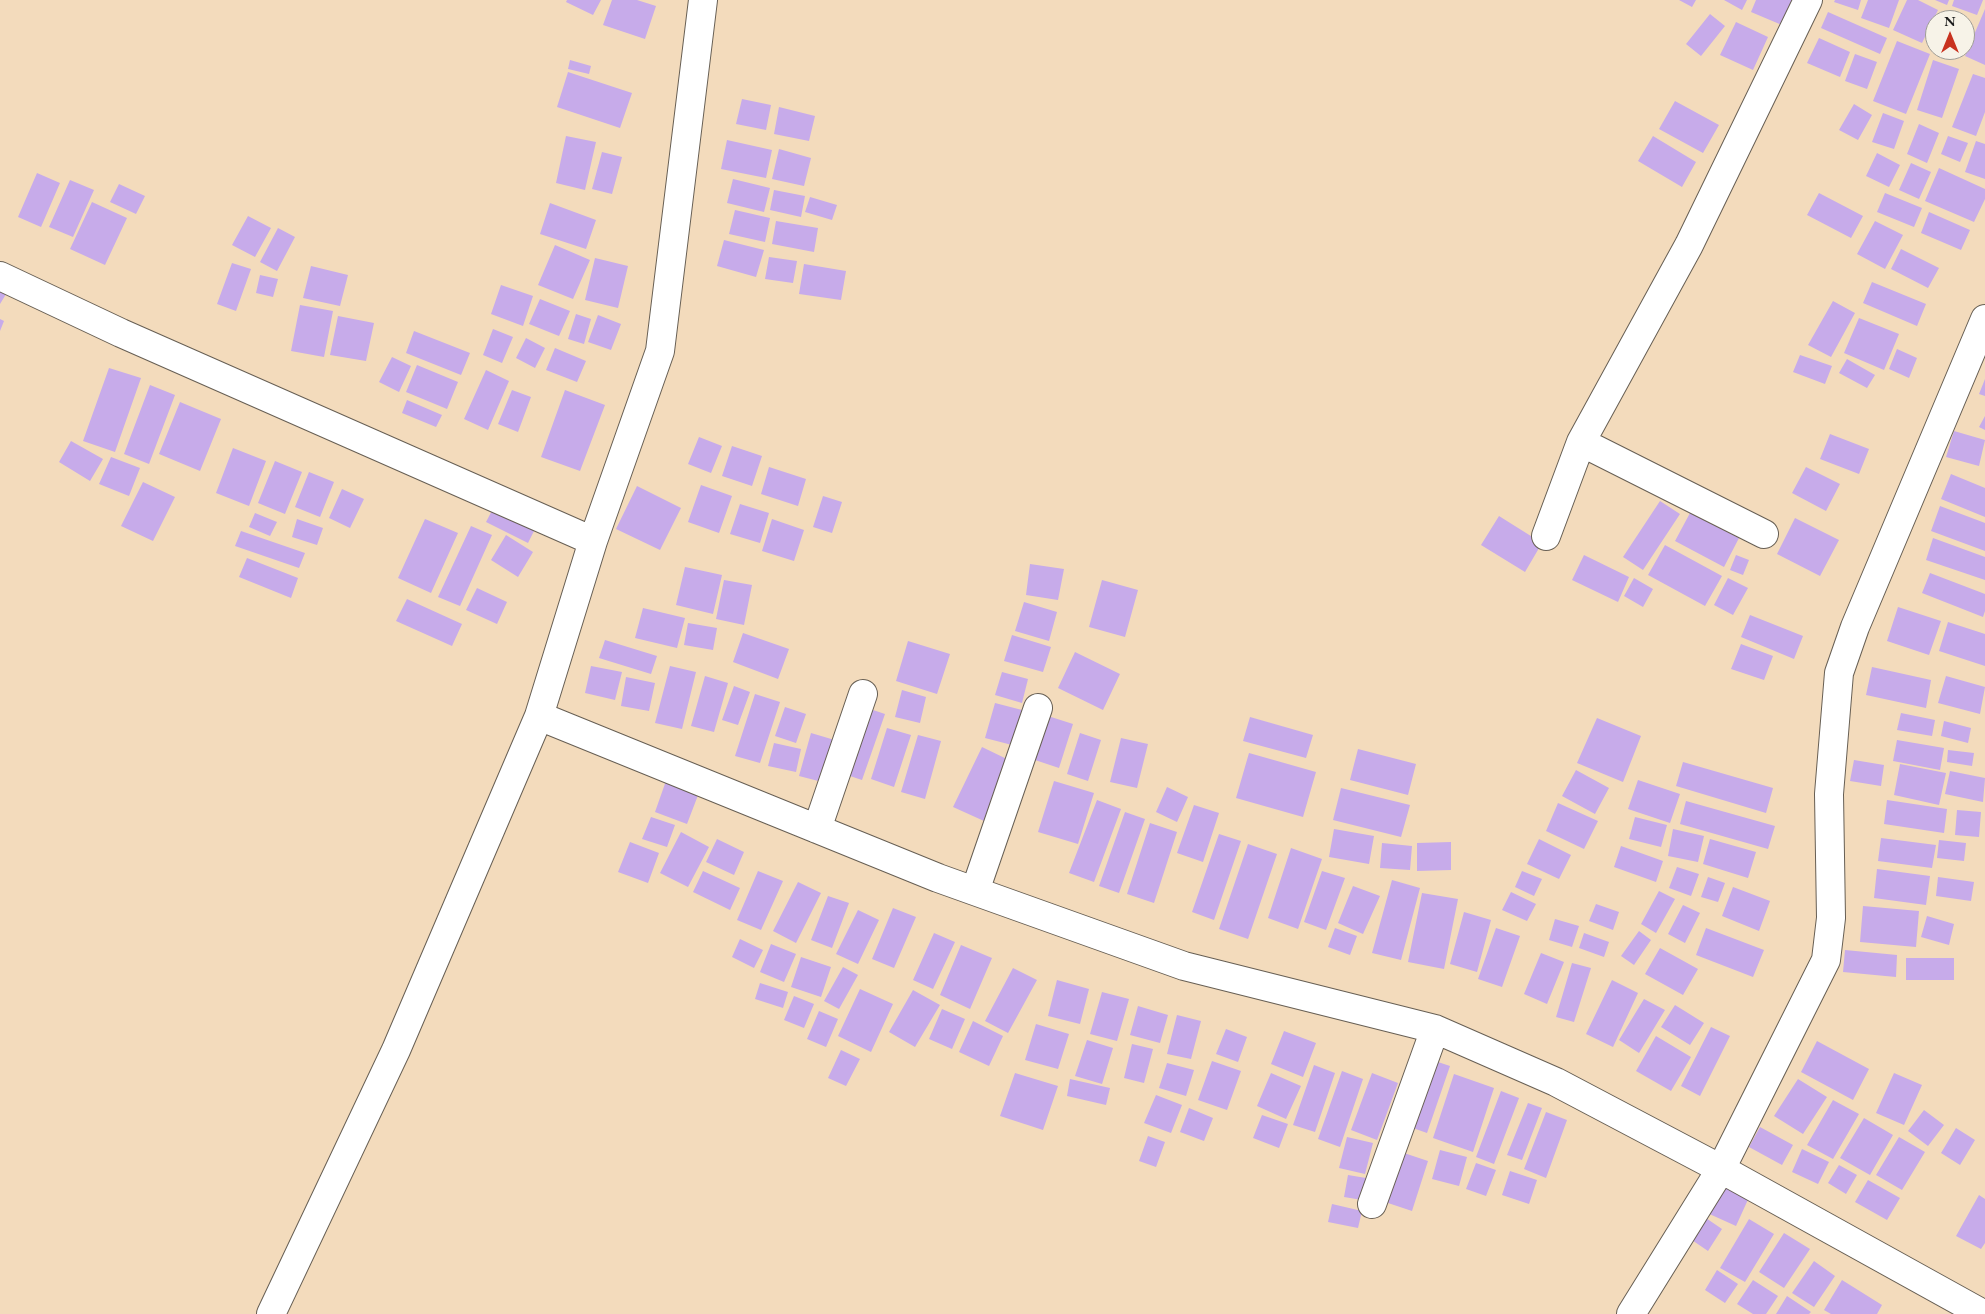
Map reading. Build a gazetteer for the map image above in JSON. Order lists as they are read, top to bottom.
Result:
{
  "north": "top"
}
